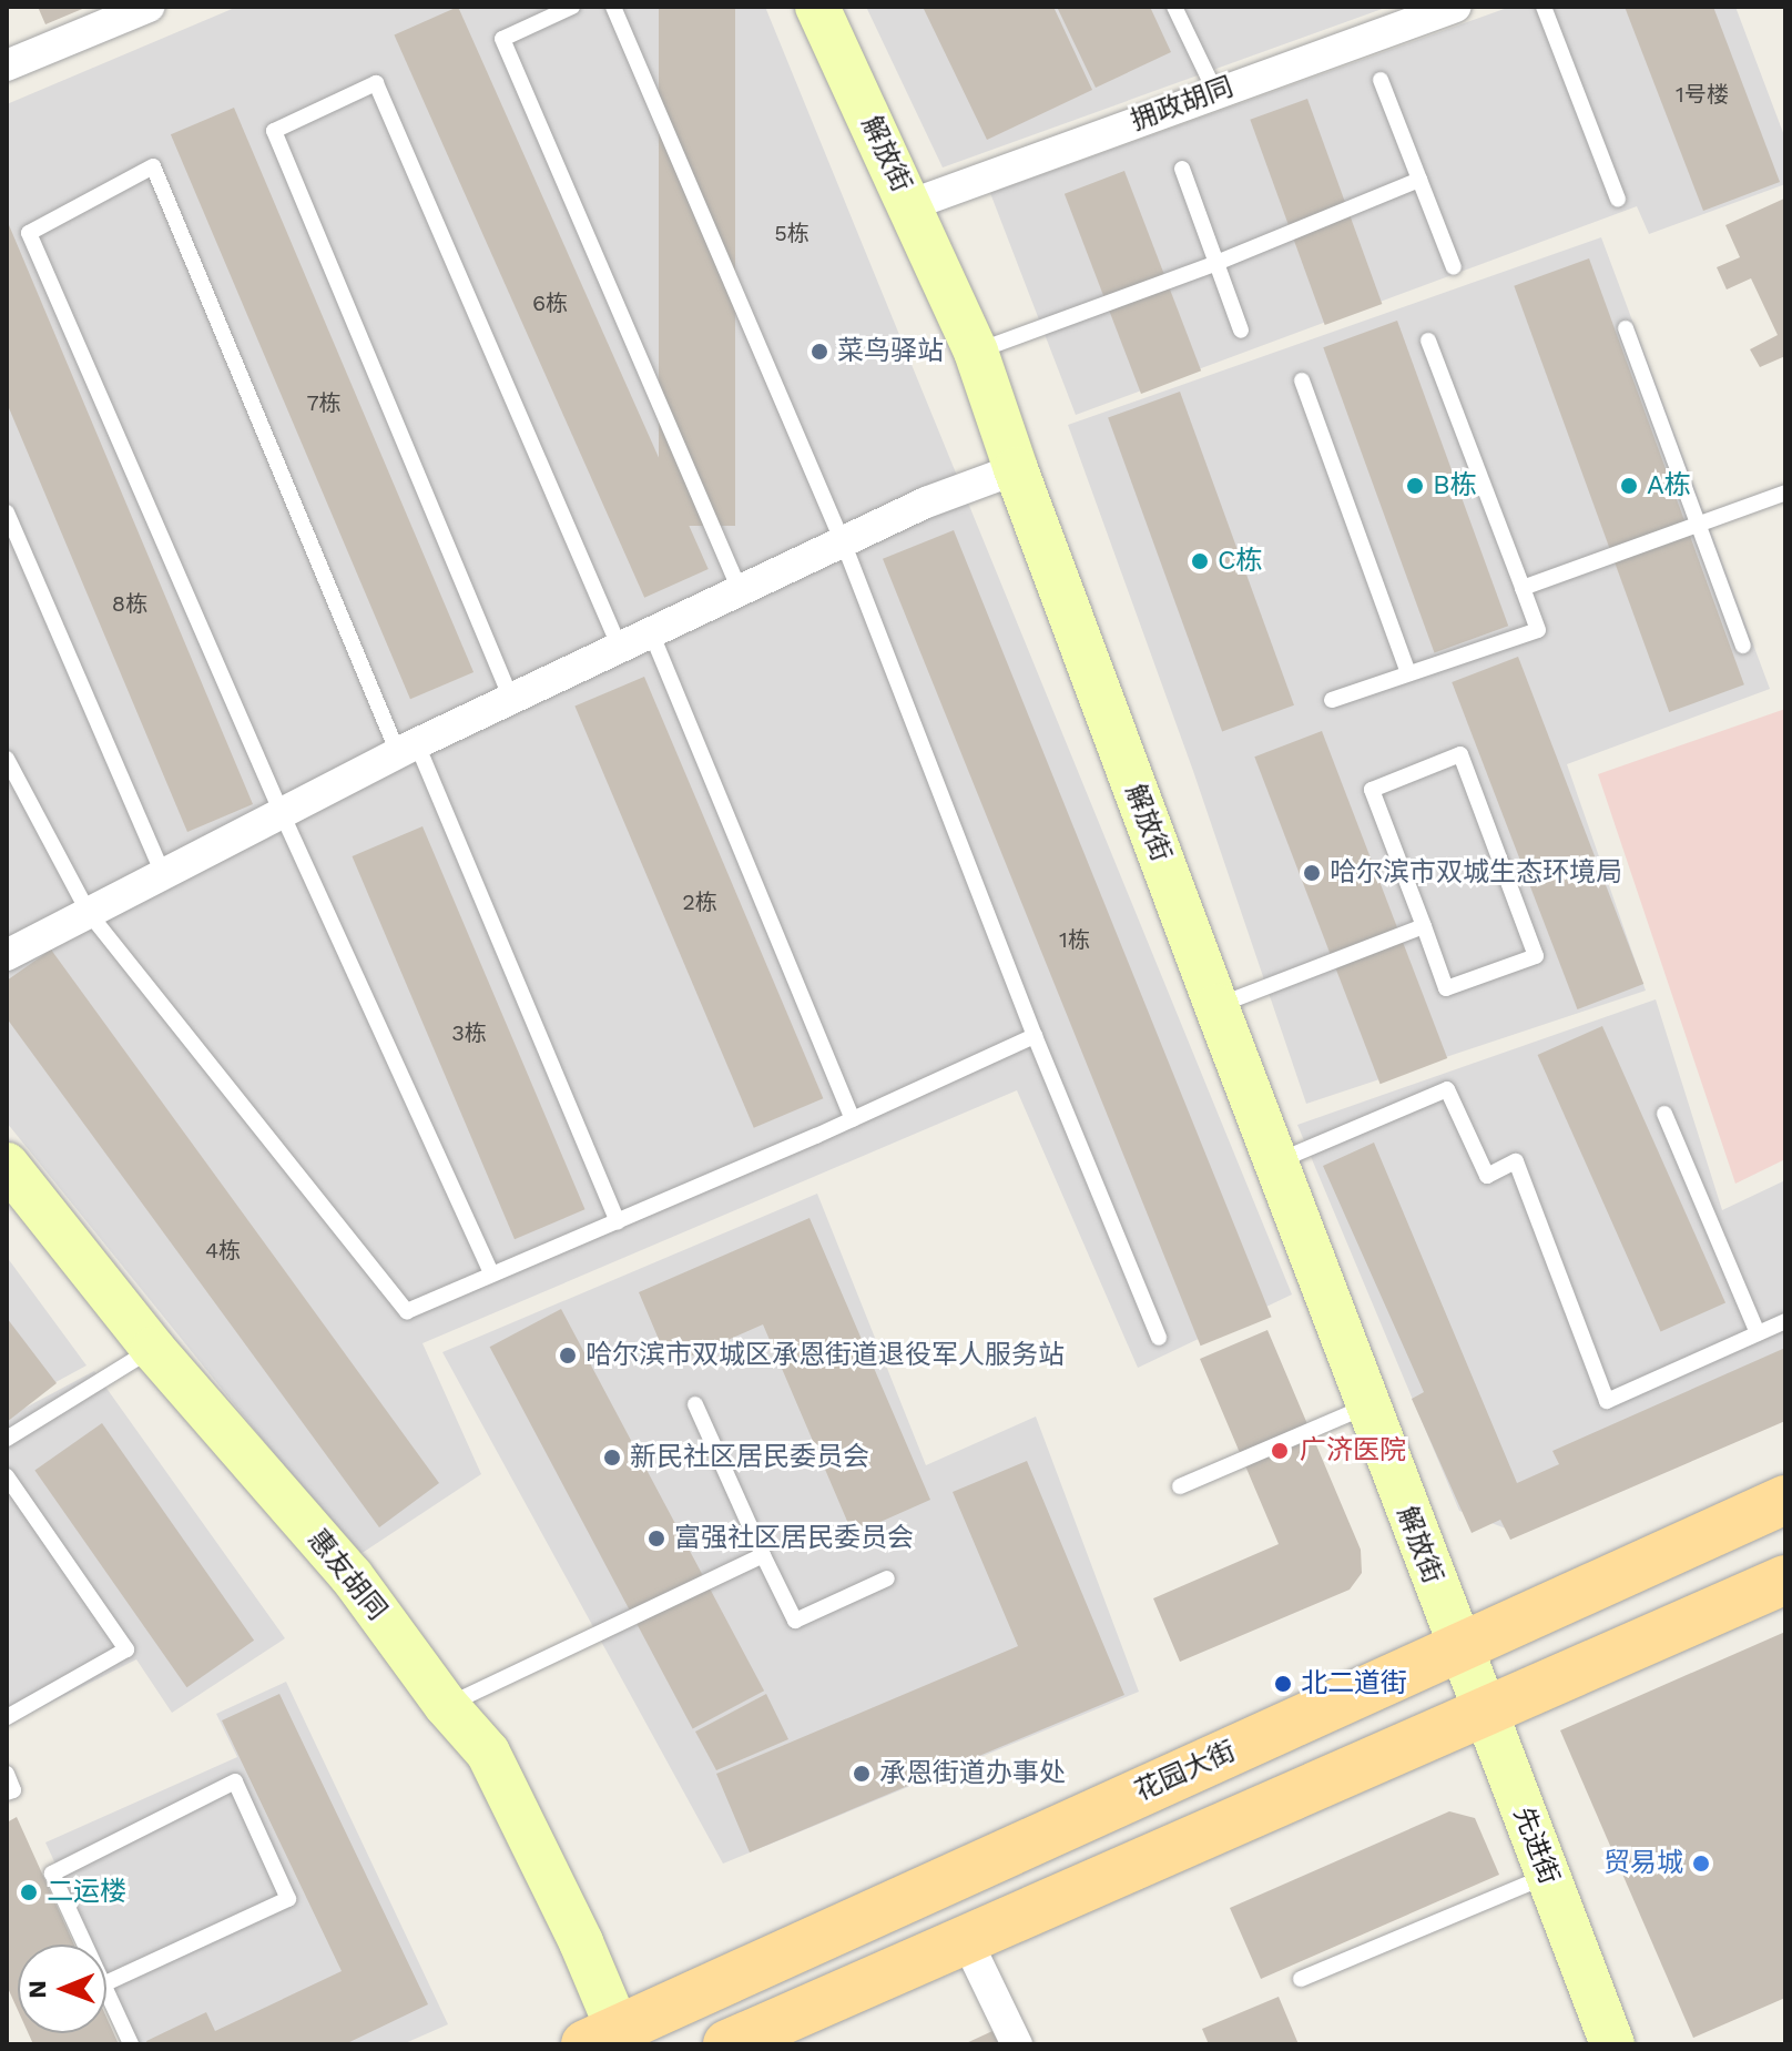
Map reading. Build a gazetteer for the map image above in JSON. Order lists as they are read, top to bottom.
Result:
{
  "streets": {
    "main road": ["花园大街"],
    "street": [
      "拥政胡同",
      "解放街",
      "惠友胡同",
      "先进街"
    ]
  },
  "crossings": [
    ["拥政胡同", "解放街"],
    ["解放街", "花园大街"],
    ["解放街", "先进街"],
    ["惠友胡同", "花园大街"],
    ["花园大街", "先进街"]
  ],
  "places": [
    "菜鸟驿站",
    "B栋",
    "A栋",
    "C栋",
    "哈尔滨市双城生态环境局",
    "哈尔滨市双城区承恩街道退役军人服务站",
    "广济医院",
    "新民社区居民委员会",
    "富强社区居民委员会",
    "北二道街",
    "承恩街道办事处",
    "贸易城",
    "二运楼"
  ],
  "house_numbers": [
    "1号楼",
    "5栋",
    "6栋",
    "7栋",
    "8栋",
    "2栋",
    "1栋",
    "3栋",
    "4栋"
  ],
  "north": "left"
}
